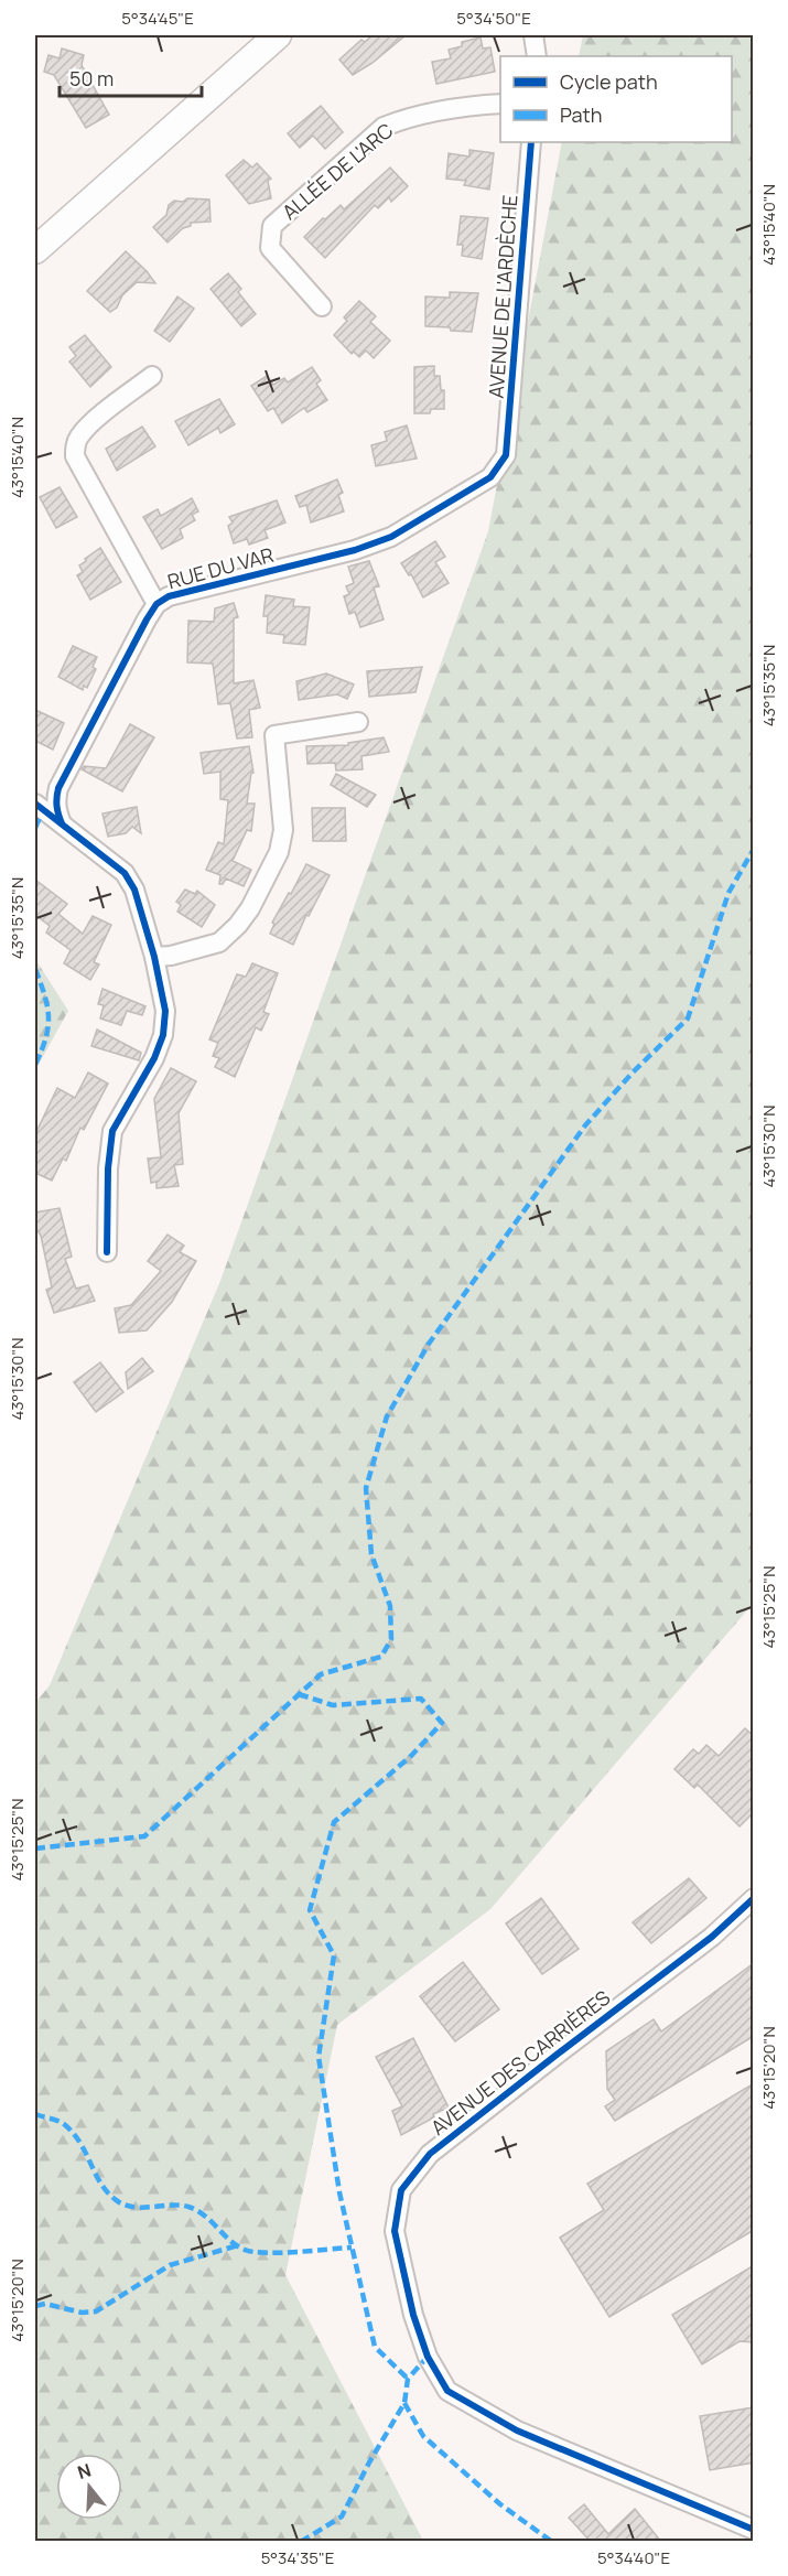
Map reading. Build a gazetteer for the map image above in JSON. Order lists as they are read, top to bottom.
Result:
{
  "streets": {
    "street": [
      "ALLÉE DE L'ARC",
      "AVENUE DE L'ARDÈCHE",
      "RUE DU VAR",
      "AVENUE DES CARRIÈRES"
    ]
  },
  "crossings": [
    ["AVENUE DE L'ARDÈCHE", "RUE DU VAR"]
  ],
  "legend": ["Cycle path", "Path"],
  "scale_bar": "50 m",
  "north": "top",
  "coordinates": [
    "5°34'45\"E",
    "5°34'50\"E",
    "43°15'40\"N",
    "43°15'35\"N",
    "43°15'30\"N",
    "43°15'25\"N",
    "43°15'20\"N",
    "5°34'35\"E",
    "5°34'40\"E"
  ]
}
